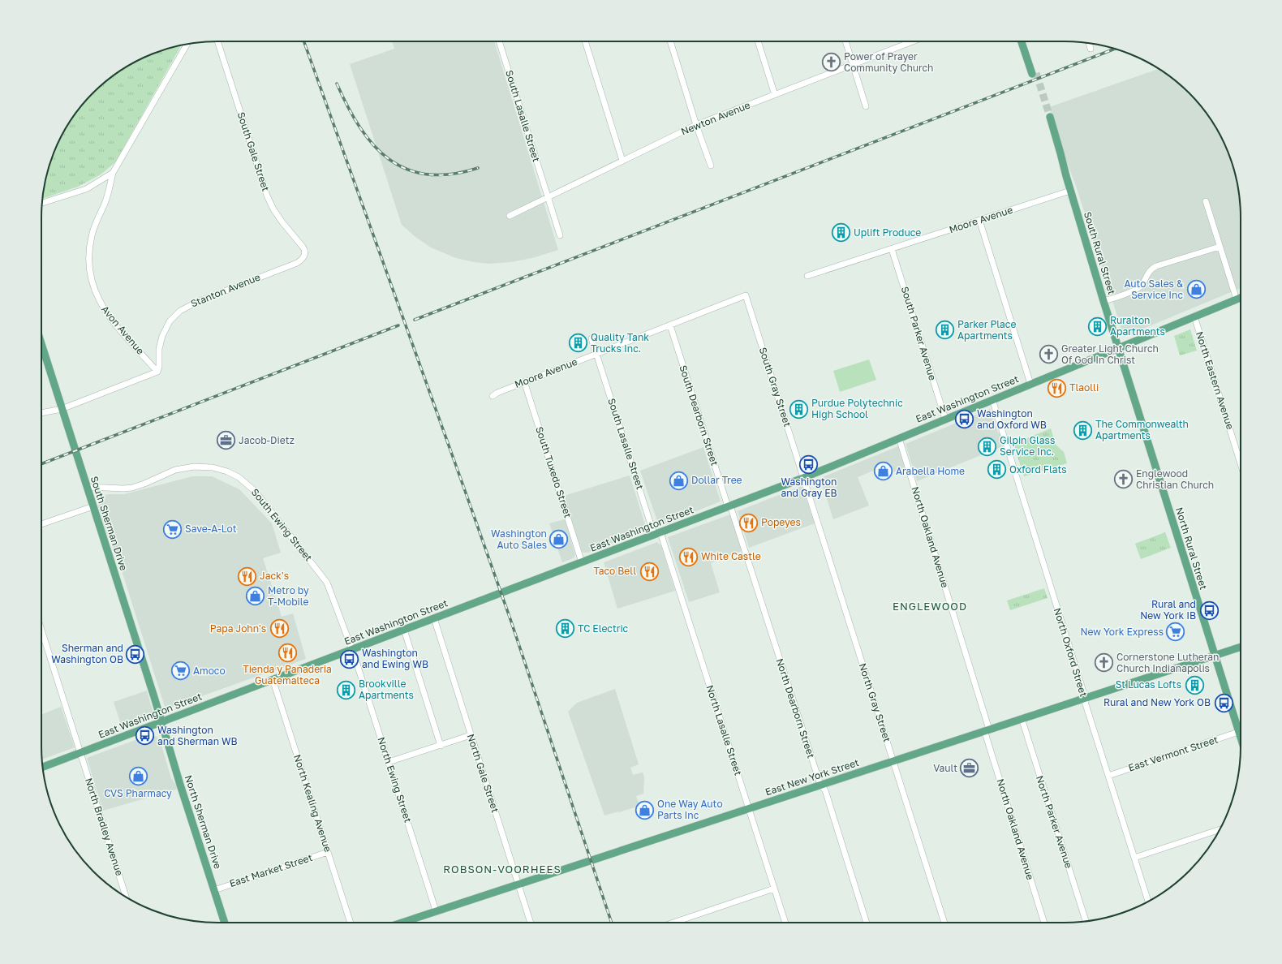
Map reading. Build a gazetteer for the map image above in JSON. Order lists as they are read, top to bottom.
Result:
{
  "streets": {
    "main road": [
      "South Rural Street",
      "East Washington Street",
      "South Sherman Drive",
      "North Rural Street",
      "East New York Street",
      "North Sherman Drive"
    ],
    "street": [
      "South Lasalle Street",
      "Newton Avenue",
      "South Gale Street",
      "Moore Avenue",
      "Stanton Avenue",
      "Avon Avenue",
      "South Parker Avenue",
      "North Eastern Avenue",
      "South Gray Street",
      "South Dearborn Street",
      "South Tuxedo Street",
      "South Ewing Street",
      "North Oakland Avenue",
      "North Oxford Street",
      "North Gray Street",
      "North Dearborn Street",
      "North Lasalle Street",
      "East Vermont Street",
      "North Gale Street",
      "North Ewing Street",
      "North Kealing Avenue",
      "North Parker Avenue",
      "North Bradley Avenue",
      "East Market Street"
    ]
  },
  "crossings": [
    ["South Lasalle Street", "Newton Avenue"],
    ["South Lasalle Street", "Moore Avenue"],
    ["South Lasalle Street", "East Washington Street"],
    ["South Lasalle Street", "North Lasalle Street"],
    ["South Gale Street", "Stanton Avenue"],
    ["Moore Avenue", "South Rural Street"],
    ["Moore Avenue", "South Parker Avenue"],
    ["Moore Avenue", "South Gray Street"],
    ["Moore Avenue", "South Dearborn Street"],
    ["Moore Avenue", "South Tuxedo Street"],
    ["South Rural Street", "East Washington Street"],
    ["South Rural Street", "North Rural Street"],
    ["Stanton Avenue", "Avon Avenue"],
    ["South Parker Avenue", "East Washington Street"],
    ["North Eastern Avenue", "East Washington Street"],
    ["South Gray Street", "East Washington Street"],
    ["South Gray Street", "North Gray Street"],
    ["East Washington Street", "South Dearborn Street"],
    ["East Washington Street", "South Tuxedo Street"],
    ["East Washington Street", "South Sherman Drive"],
    ["East Washington Street", "South Ewing Street"],
    ["East Washington Street", "North Oakland Avenue"],
    ["East Washington Street", "North Rural Street"],
    ["East Washington Street", "North Oxford Street"],
    ["East Washington Street", "North Gray Street"],
    ["East Washington Street", "North Dearborn Street"],
    ["East Washington Street", "North Lasalle Street"],
    ["East Washington Street", "North Gale Street"],
    ["East Washington Street", "North Ewing Street"],
    ["East Washington Street", "North Kealing Avenue"],
    ["East Washington Street", "North Sherman Drive"],
    ["East Washington Street", "North Bradley Avenue"],
    ["South Dearborn Street", "North Dearborn Street"],
    ["South Sherman Drive", "South Ewing Street"],
    ["South Sherman Drive", "North Sherman Drive"],
    ["South Ewing Street", "North Ewing Street"],
    ["North Oakland Avenue", "East New York Street"],
    ["North Rural Street", "East Vermont Street"],
    ["North Rural Street", "East New York Street"],
    ["North Oxford Street", "East Vermont Street"],
    ["North Oxford Street", "East New York Street"],
    ["North Gray Street", "East New York Street"],
    ["North Dearborn Street", "East New York Street"],
    ["North Lasalle Street", "East New York Street"],
    ["North Gale Street", "East New York Street"],
    ["East New York Street", "North Ewing Street"],
    ["East New York Street", "North Parker Avenue"],
    ["North Kealing Avenue", "East Market Street"],
    ["North Sherman Drive", "East Market Street"]
  ],
  "districts": ["ENGLEWOOD", "ROBSON-VOORHEES"],
  "places": {
    "church": [
      "Power of Prayer Community Church",
      "Greater Light Church Of God In Christ",
      "Englewood Christian Church",
      "Cornerstone Lutheran Church Indianapolis"
    ],
    "building": [
      "Uplift Produce",
      "Ruralton Apartments",
      "Parker Place Apartments",
      "Quality Tank Trucks Inc.",
      "Purdue Polytechnic High School",
      "The Commonwealth Apartments",
      "Gilpin Glass Service Inc.",
      "Oxford Flats",
      "TC Electric",
      "St Lucas Lofts",
      "Brookville Apartments"
    ],
    "shop": [
      "Auto Sales & Service Inc",
      "Arabella Home",
      "Dollar Tree",
      "Washington Auto Sales",
      "Metro by T-Mobile",
      "CVS Pharmacy",
      "One Way Auto Parts Inc"
    ],
    "restaurant": [
      "Tlaolli",
      "Popeyes",
      "White Castle",
      "Taco Bell",
      "Jack's",
      "Papa John's",
      "Tienda y Panaderia Guatemalteca"
    ],
    "bus stop": [
      "Washington and Oxford WB",
      "Washington and Gray EB",
      "Rural and New York IB",
      "Sherman and Washington OB",
      "Washington and Ewing WB",
      "Rural and New York OB",
      "Washington and Sherman WB"
    ],
    "office": ["Jacob-Dietz", "Vault"],
    "supermarket": ["Save-A-Lot", "New York Express", "Amoco"]
  }
}
